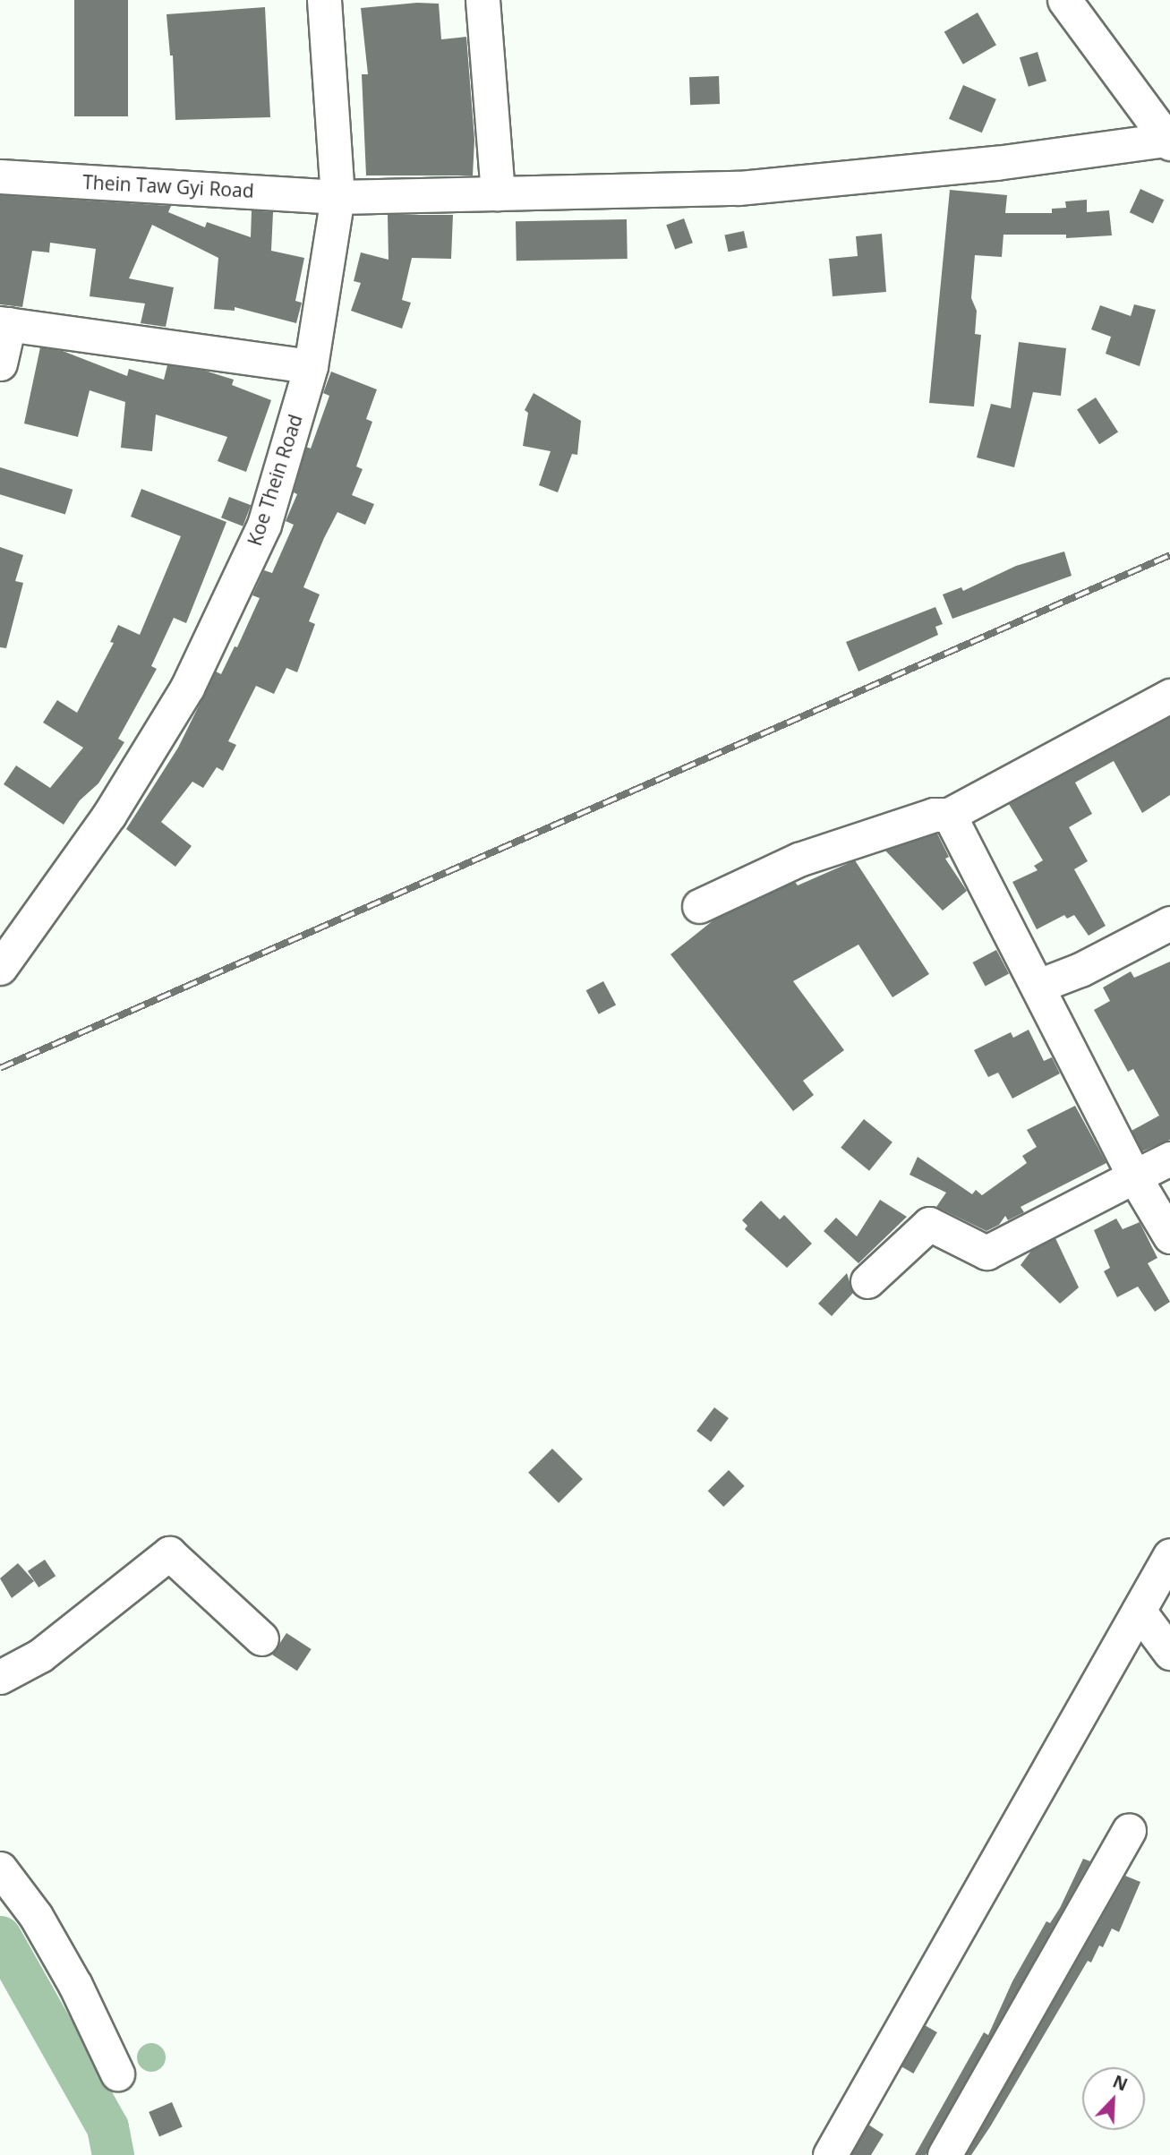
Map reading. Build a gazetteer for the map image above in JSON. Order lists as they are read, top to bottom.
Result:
{
  "streets": {
    "street": ["Thein Taw Gyi Road", "Koe Thein Road"]
  },
  "crossings": [
    ["Thein Taw Gyi Road", "Koe Thein Road"]
  ],
  "north": "top right"
}
